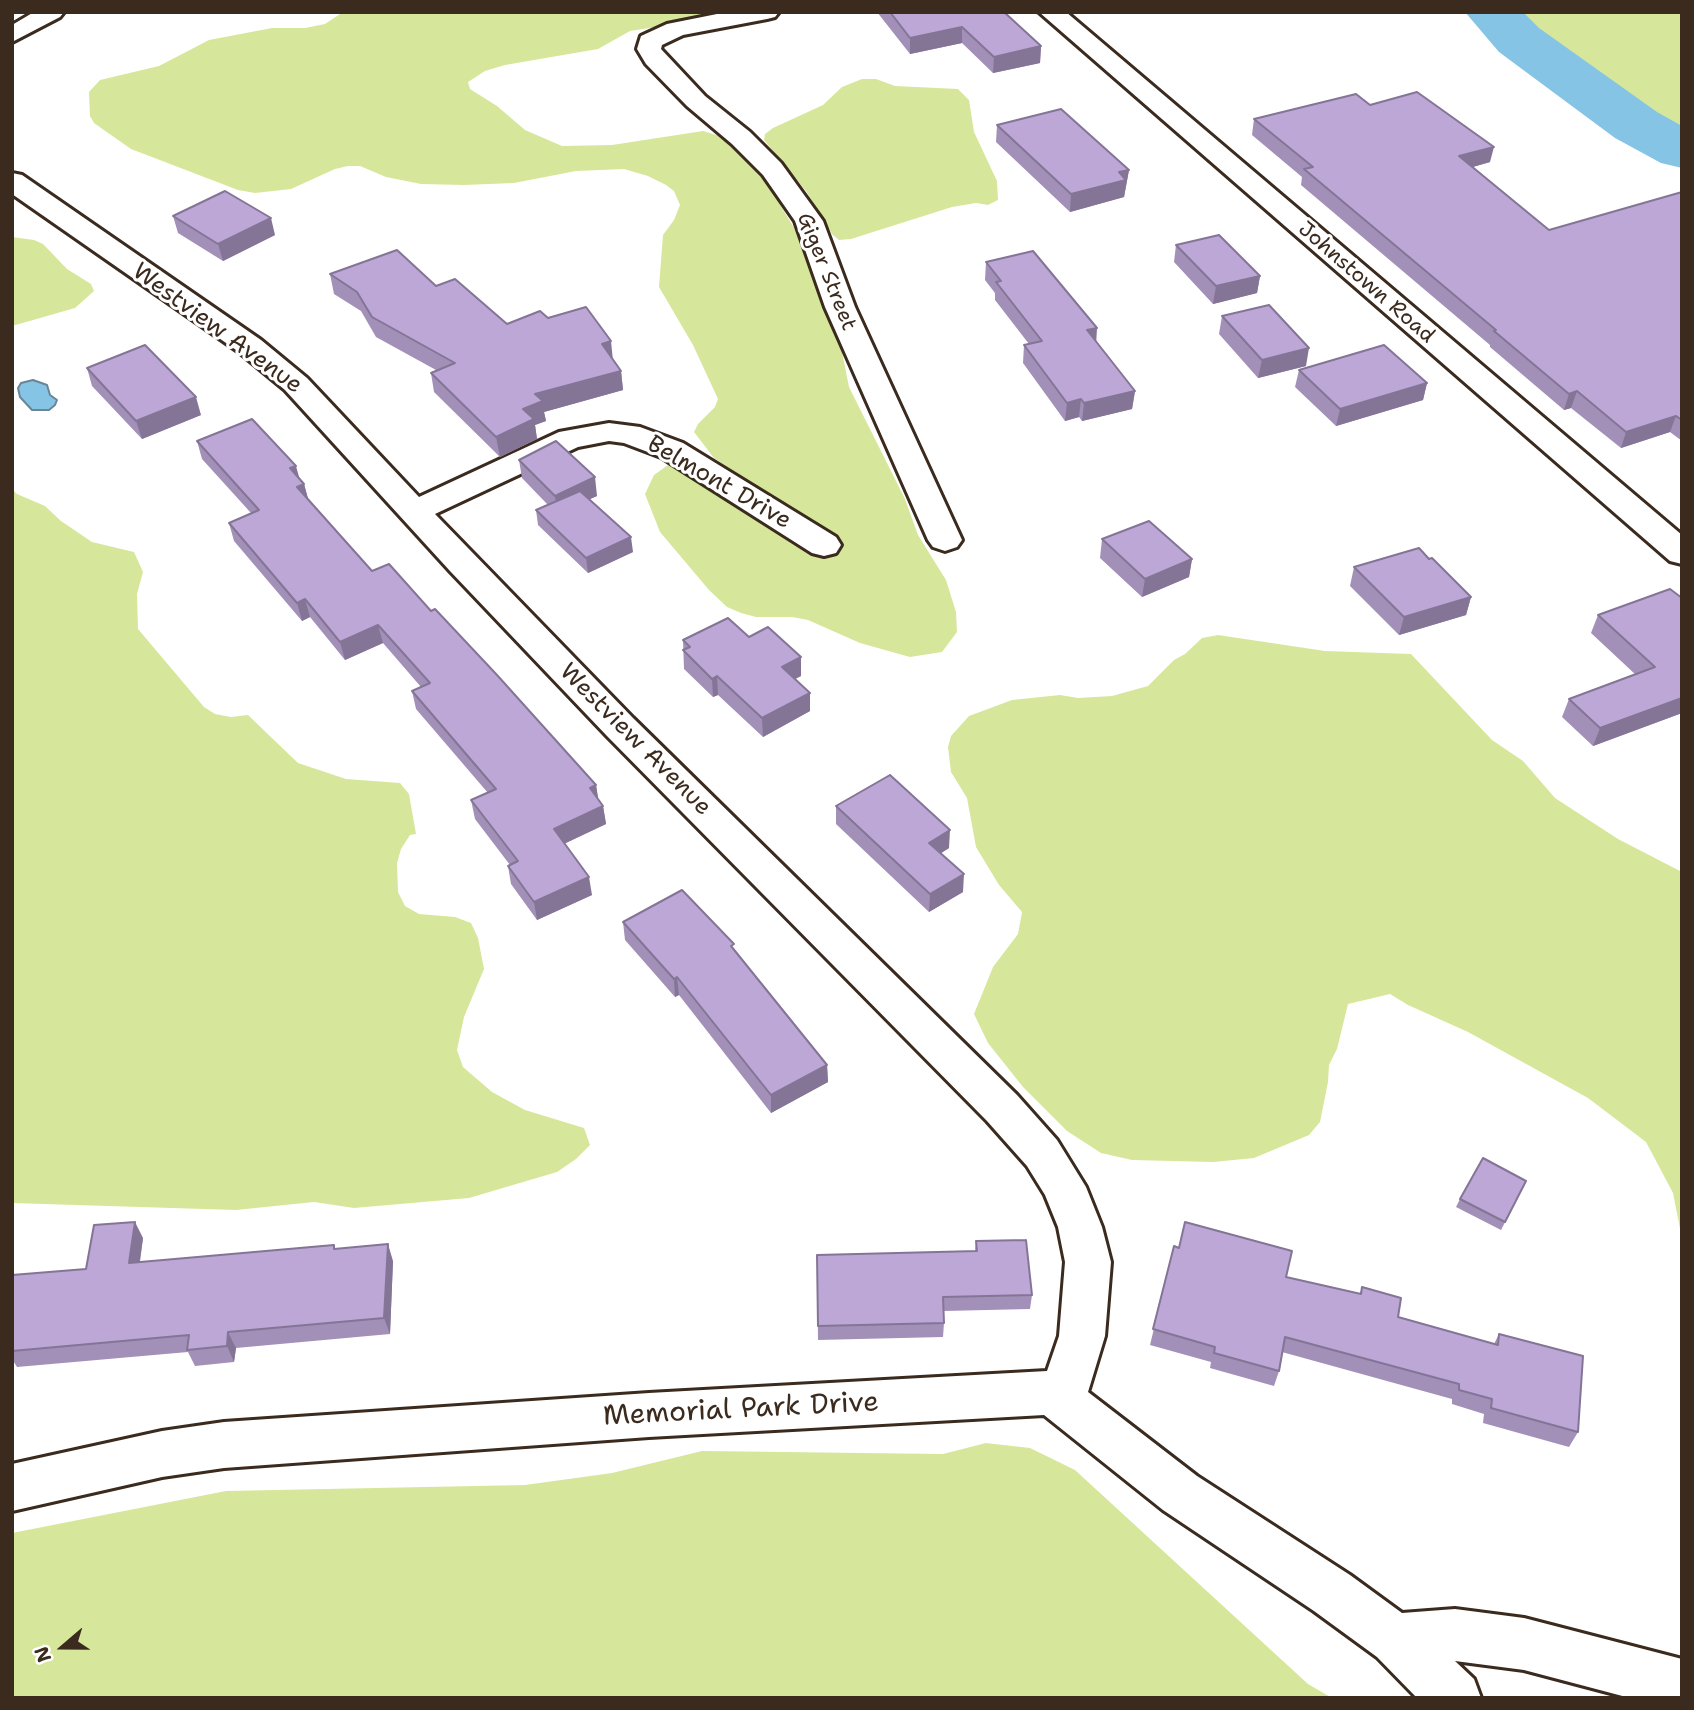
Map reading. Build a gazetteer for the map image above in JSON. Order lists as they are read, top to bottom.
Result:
{
  "streets": {
    "street": [
      "Giger Street",
      "Johnstown Road",
      "Westview Avenue",
      "Belmont Drive",
      "Memorial Park Drive"
    ]
  },
  "crossings": [
    ["Westview Avenue", "Belmont Drive"],
    ["Westview Avenue", "Memorial Park Drive"]
  ],
  "north": "left"
}
